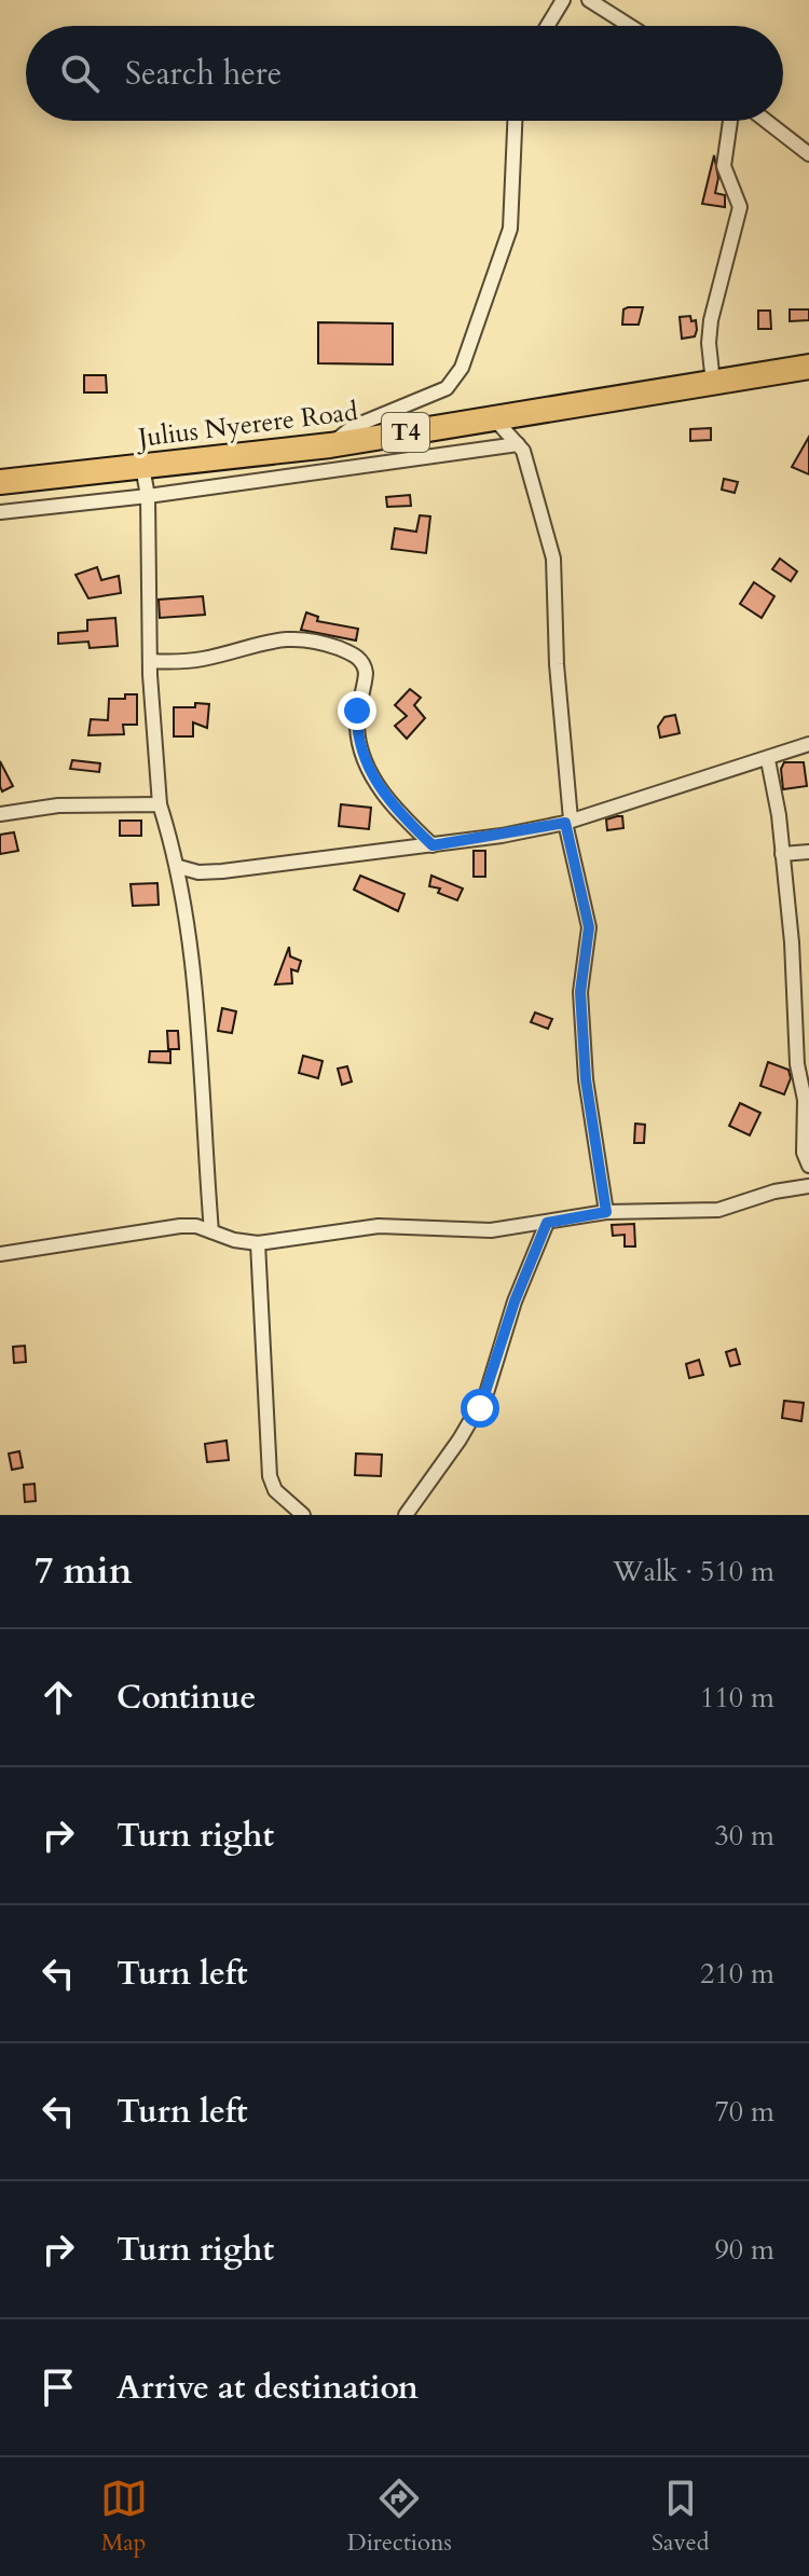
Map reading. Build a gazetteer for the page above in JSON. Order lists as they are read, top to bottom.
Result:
{
  "streets": {
    "highway": ["Julius Nyerere Road", "T4"]
  },
  "page": {
    "search": "Search here",
    "heading": ["7 min", "Walk · 510 m"],
    "list": [
      ["Continue", "110 m"],
      ["Turn right", "30 m"],
      ["Turn left", "210 m"],
      ["Turn left", "70 m"],
      ["Turn right", "90 m"],
      "Arrive at destination"
    ],
    "nav": ["Map", "Directions", "Saved"]
  }
}
